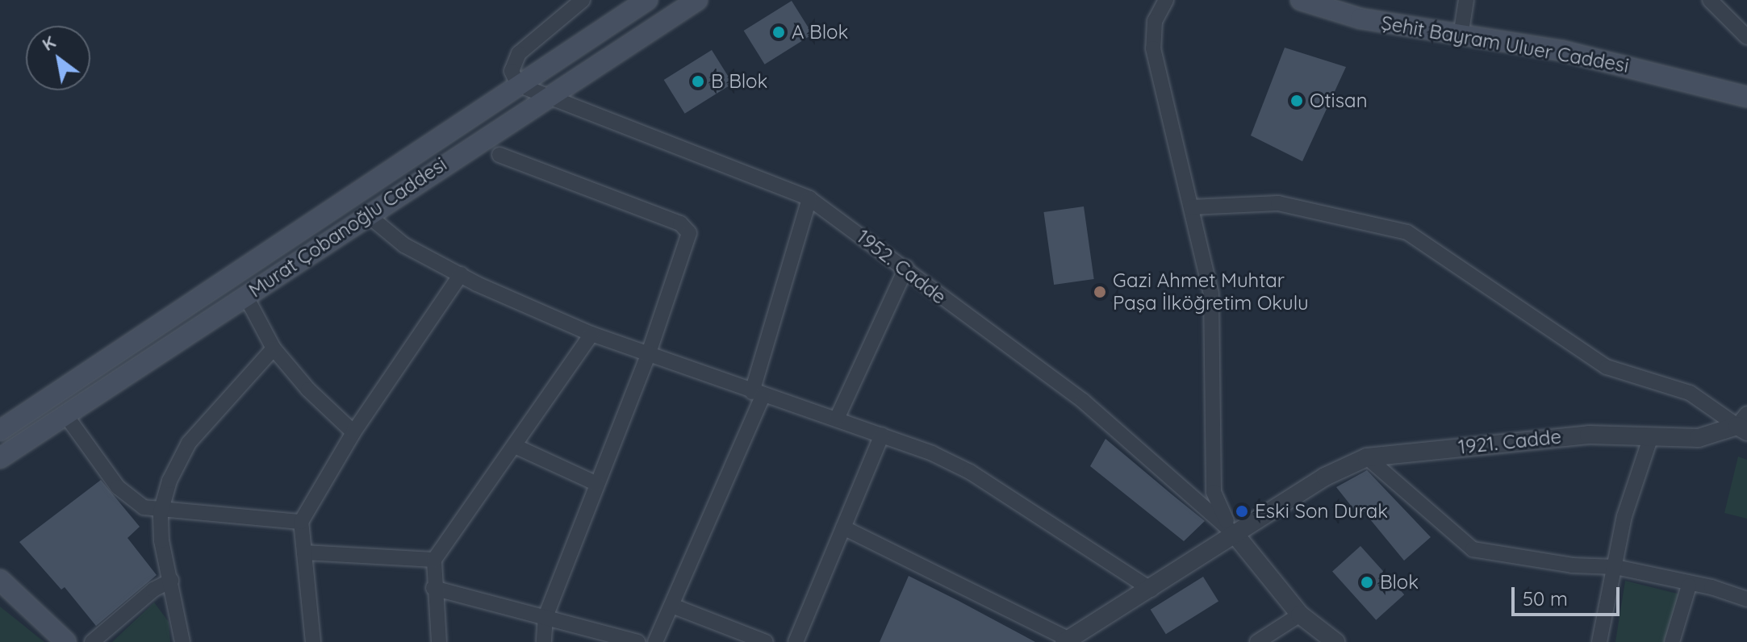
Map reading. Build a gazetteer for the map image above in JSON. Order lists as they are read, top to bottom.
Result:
{
  "streets": {
    "main road": ["Şehit Bayram Uluer Caddesi", "Murat Çobanoğlu Caddesi"],
    "street": ["1952. Cadde", "1921. Cadde"]
  },
  "crossings": [
    ["Murat Çobanoğlu Caddesi", "1952. Cadde"],
    ["1952. Cadde", "1921. Cadde"]
  ],
  "places": [
    "A Blok",
    "B Blok",
    "Otisan",
    "Gazi Ahmet Muhtar Paşa İlköğretim Okulu",
    "Eski Son Durak",
    "Blok"
  ],
  "scale_bar": "50 m",
  "north": "top left"
}
